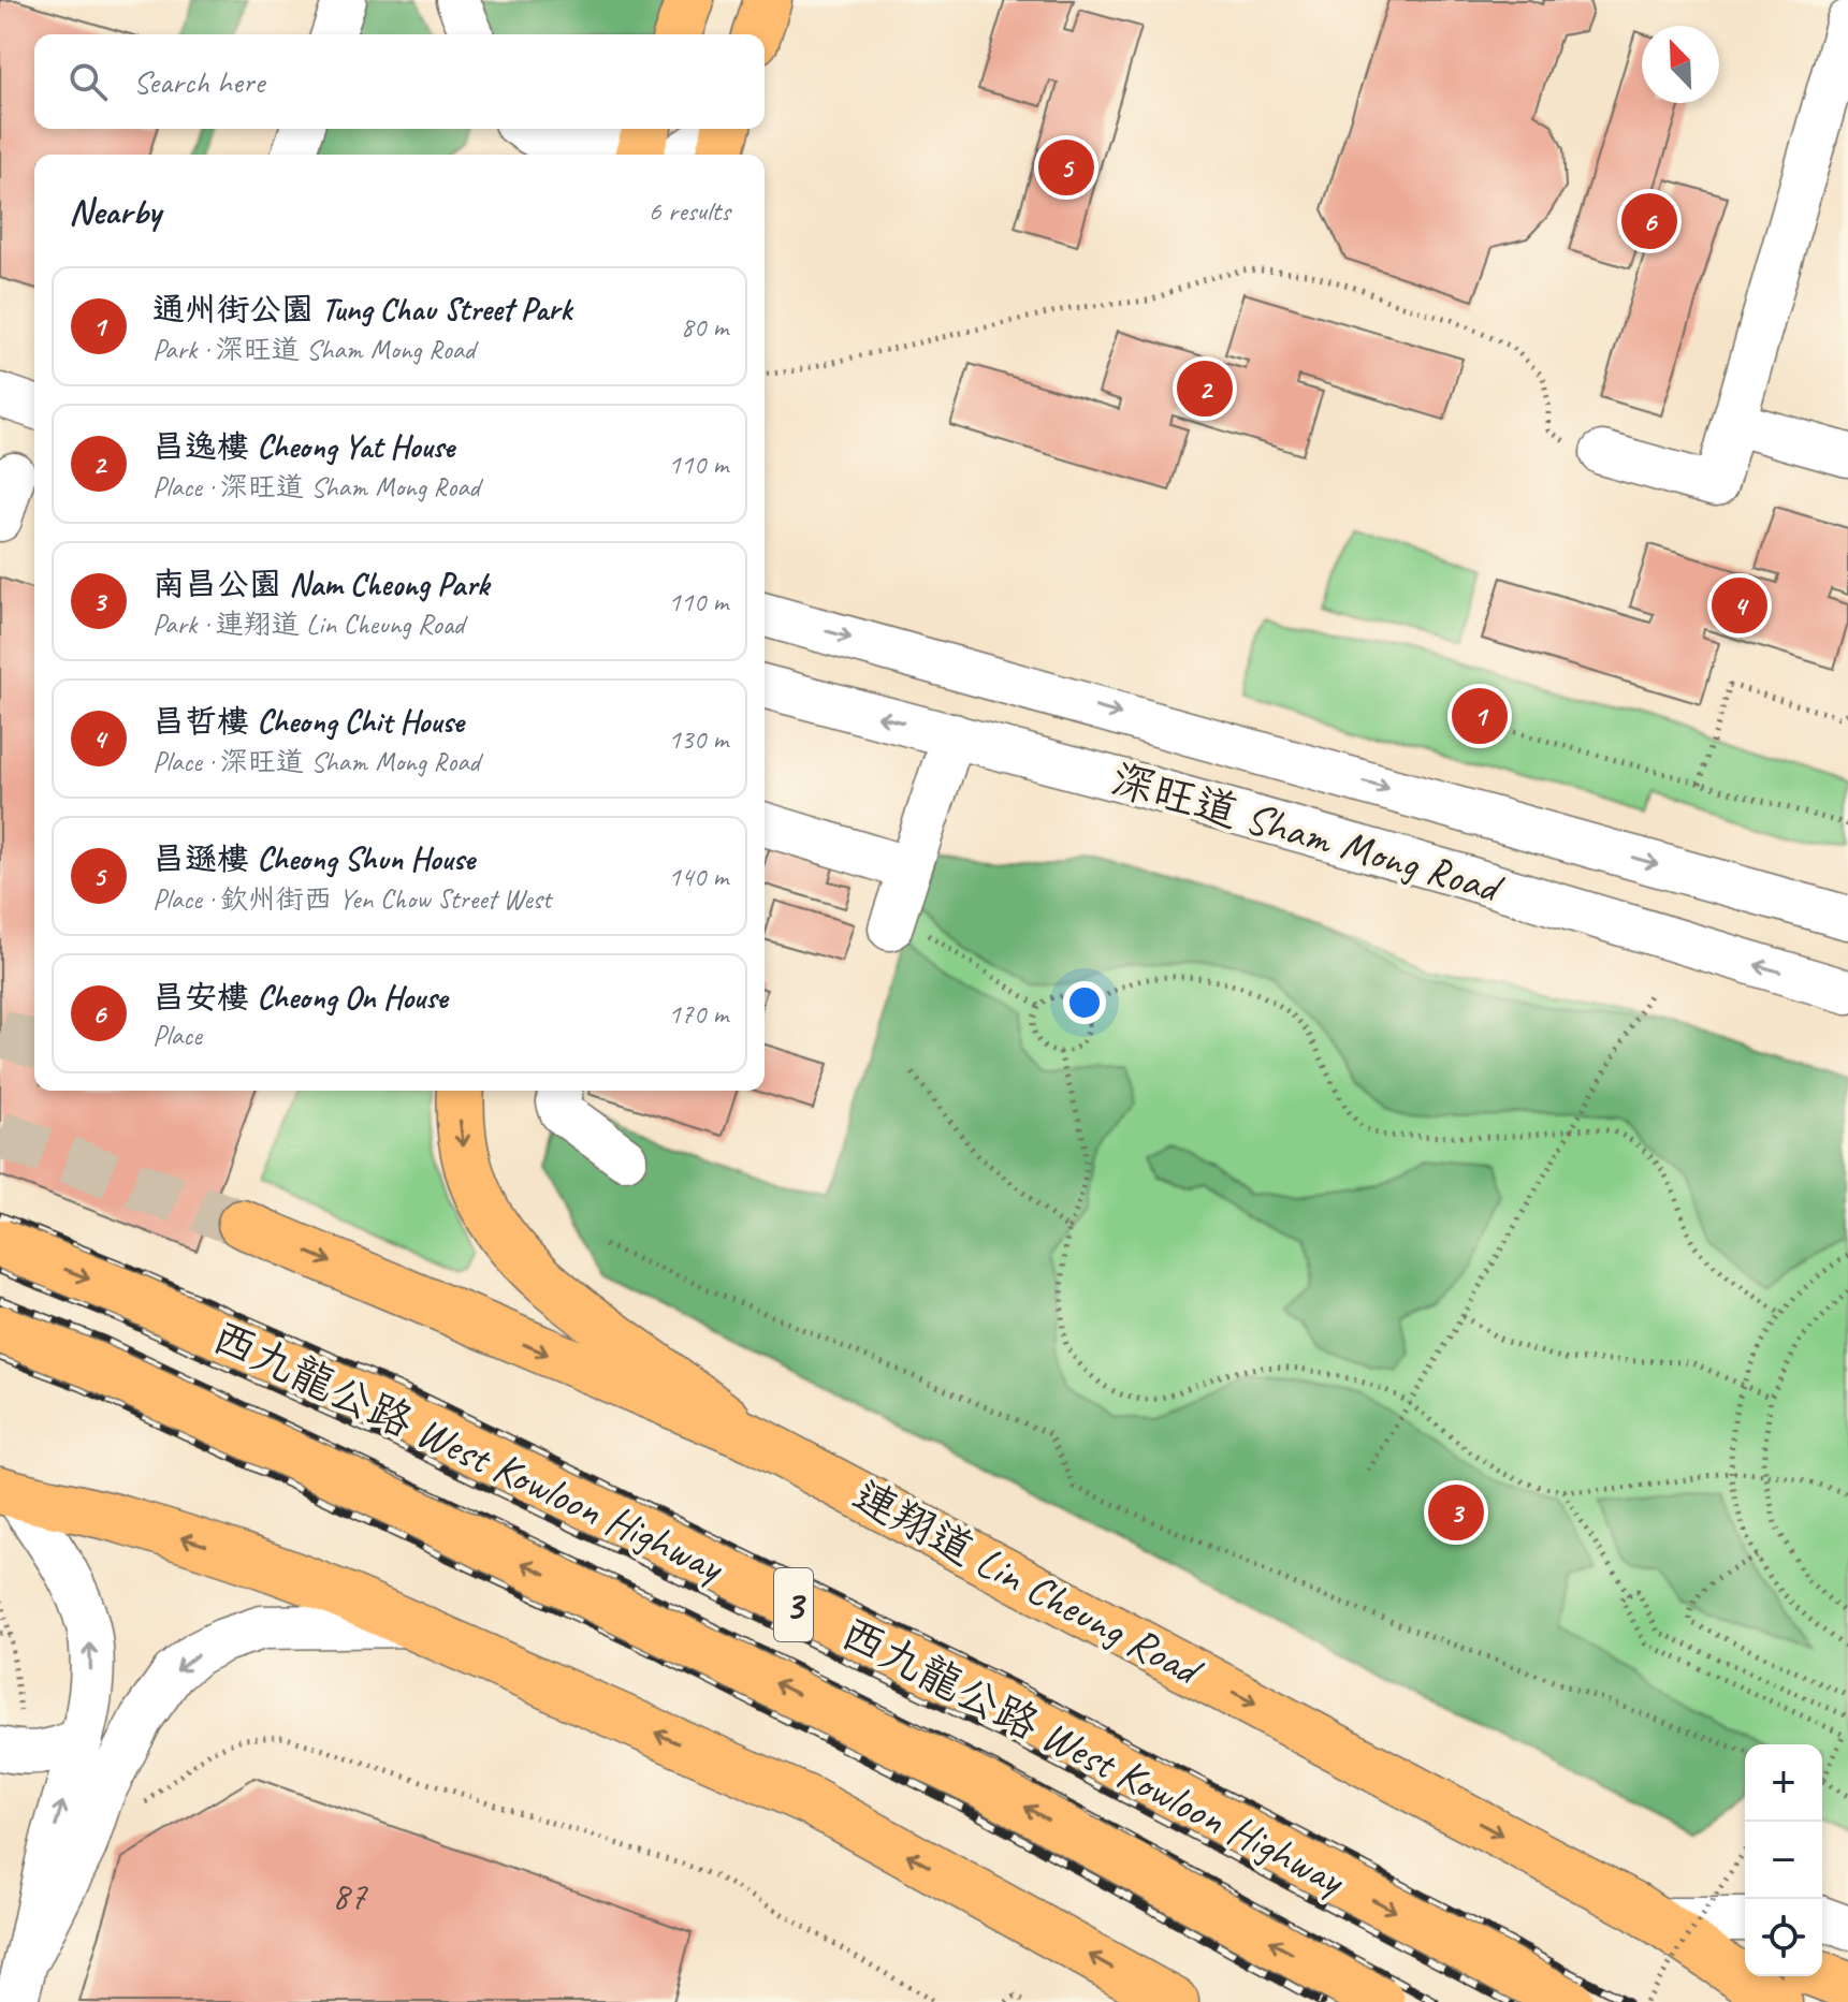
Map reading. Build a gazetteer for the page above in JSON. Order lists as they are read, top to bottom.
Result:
{
  "streets": {
    "main road": ["西九龍公路 West Kowloon Highway", "連翔道 Lin Cheung Road", "3"],
    "street": ["深旺道 Sham Mong Road"]
  },
  "house_numbers": ["87"],
  "north": "top left",
  "page": {
    "search": "Search here",
    "pins": [
      "5",
      "6",
      "2",
      "4",
      "1",
      "3"
    ],
    "heading": ["Nearby", "6 results"],
    "list": [
      {
        "mark": "1",
        "name": "通州街公園 Tung Chau Street Park",
        "note": "Park · 深旺道 Sham Mong Road",
        "value": "80 m"
      },
      {
        "mark": "2",
        "name": "昌逸樓 Cheong Yat House",
        "note": "Place · 深旺道 Sham Mong Road",
        "value": "110 m"
      },
      {
        "mark": "3",
        "name": "南昌公園 Nam Cheong Park",
        "note": "Park · 連翔道 Lin Cheung Road",
        "value": "110 m"
      },
      {
        "mark": "4",
        "name": "昌哲樓 Cheong Chit House",
        "note": "Place · 深旺道 Sham Mong Road",
        "value": "130 m"
      },
      {
        "mark": "5",
        "name": "昌遜樓 Cheong Shun House",
        "note": "Place · 欽州街西 Yen Chow Street West",
        "value": "140 m"
      },
      {
        "mark": "6",
        "name": "昌安樓 Cheong On House",
        "note": "Place",
        "value": "170 m"
      }
    ],
    "map_buttons": ["+", "−"]
  }
}
